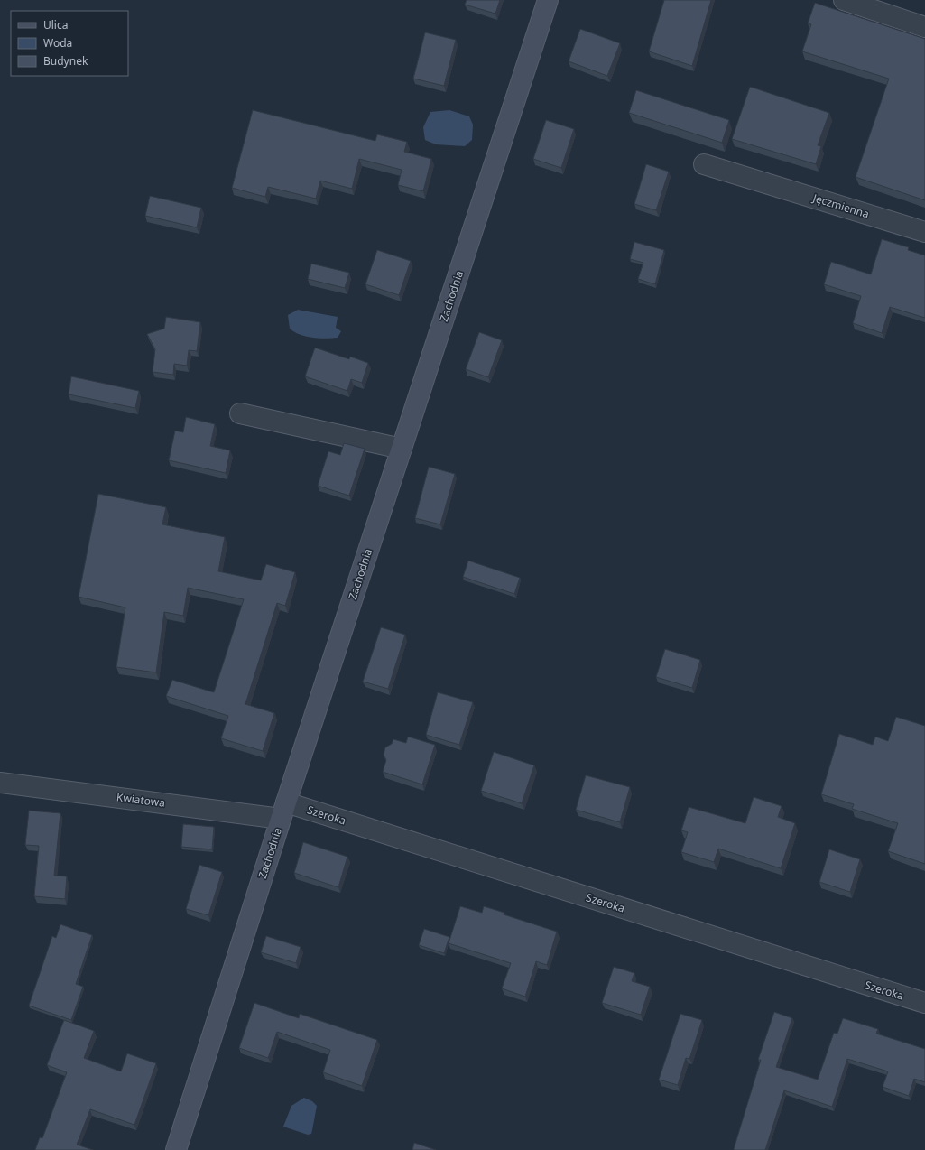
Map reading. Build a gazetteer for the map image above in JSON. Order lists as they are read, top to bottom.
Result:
{
  "streets": {
    "street": [
      "Jęczmienna",
      "Zachodnia",
      "Kwiatowa",
      "Szeroka"
    ]
  },
  "crossings": [
    ["Zachodnia", "Kwiatowa"],
    ["Zachodnia", "Szeroka"],
    ["Kwiatowa", "Szeroka"]
  ],
  "legend": ["Ulica", "Woda", "Budynek"]
}
